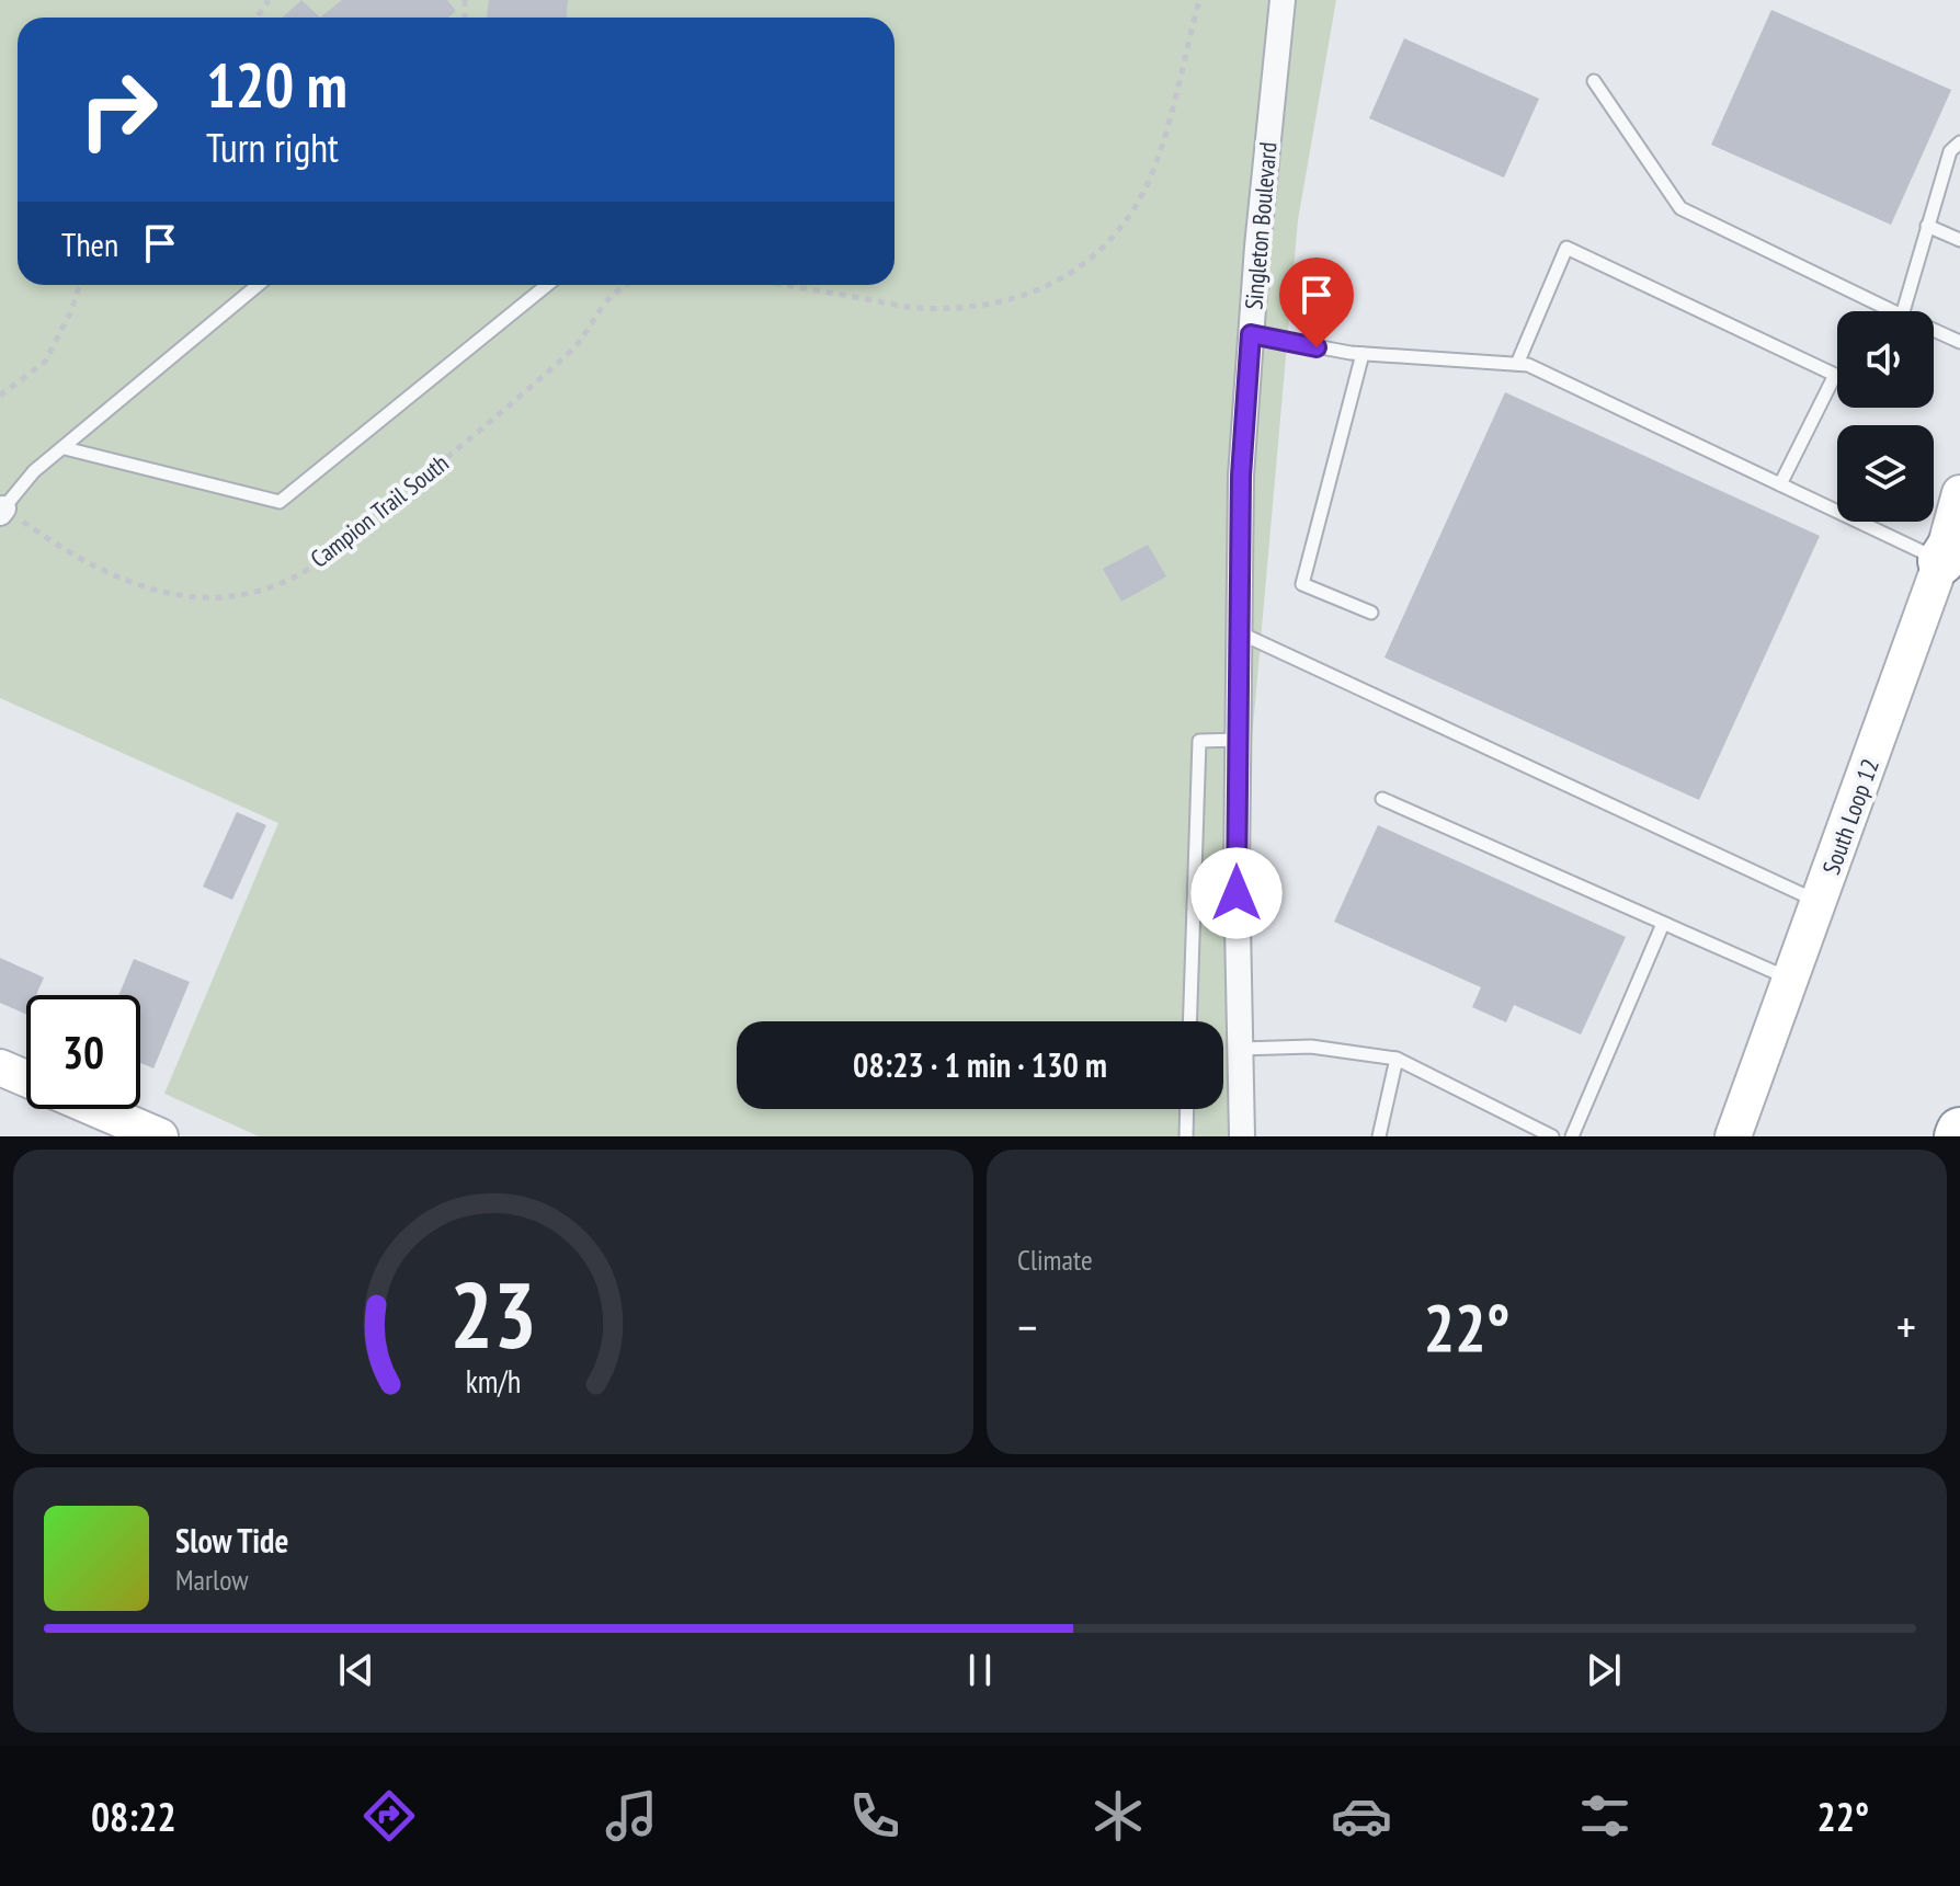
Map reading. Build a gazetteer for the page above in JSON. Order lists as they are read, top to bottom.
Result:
{
  "streets": {
    "main road": ["South Loop 12"],
    "street": ["Singleton Boulevard"],
    "path": ["Campion Trail South"]
  },
  "page": {
    "turn": ["120 m", "Turn right"],
    "then": "Then",
    "limit": "30",
    "trip": "08:23 · 1 min · 130 m",
    "tile": "Climate",
    "heat": ["−", "22°", "+"],
    "song": ["Slow Tide", "Marlow"],
    "tabs": ["08:22", "22°"],
    "gauge": ["23", "km/h"]
  }
}
